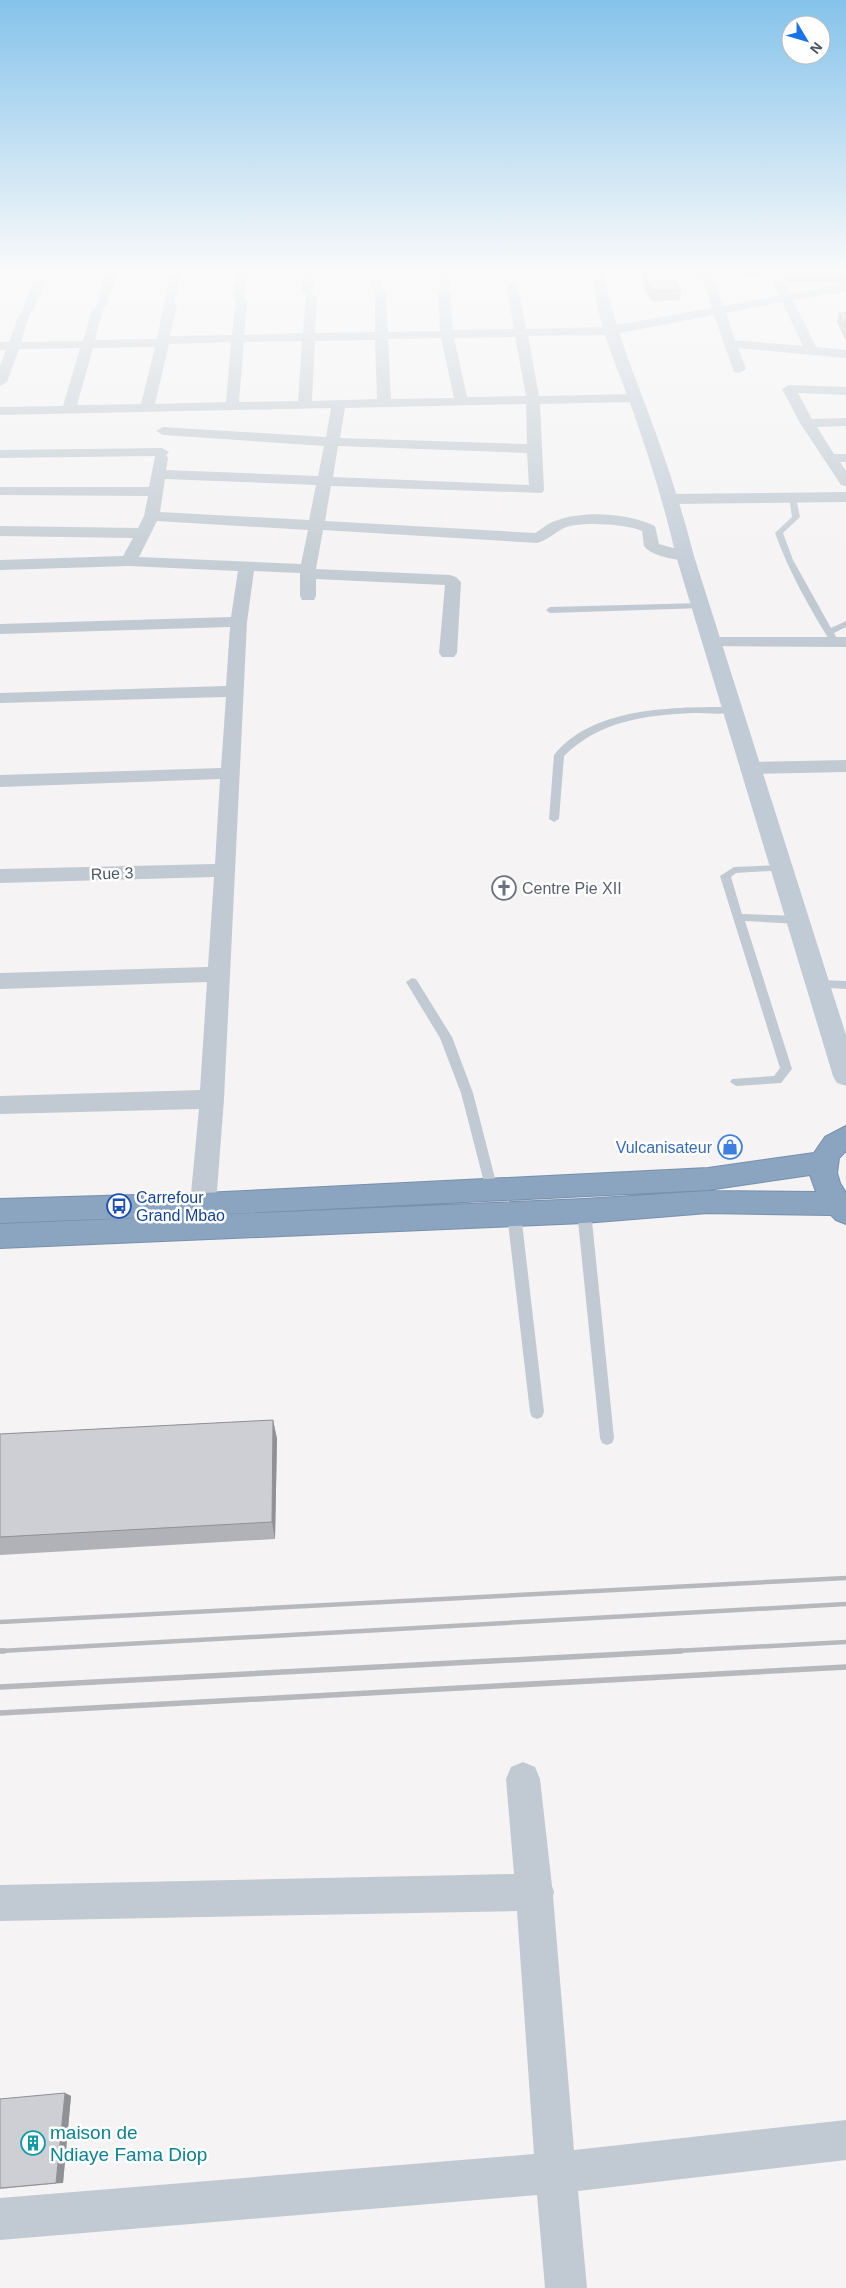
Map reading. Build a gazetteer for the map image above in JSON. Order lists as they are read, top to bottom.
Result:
{
  "streets": {
    "street": ["Rue 3"]
  },
  "places": {
    "church": ["Centre Pie XII"],
    "shop": ["Vulcanisateur"],
    "bus stop": ["Carrefour Grand Mbao"],
    "building": ["maison de Ndiaye Fama Diop"]
  },
  "north": "bottom right"
}
